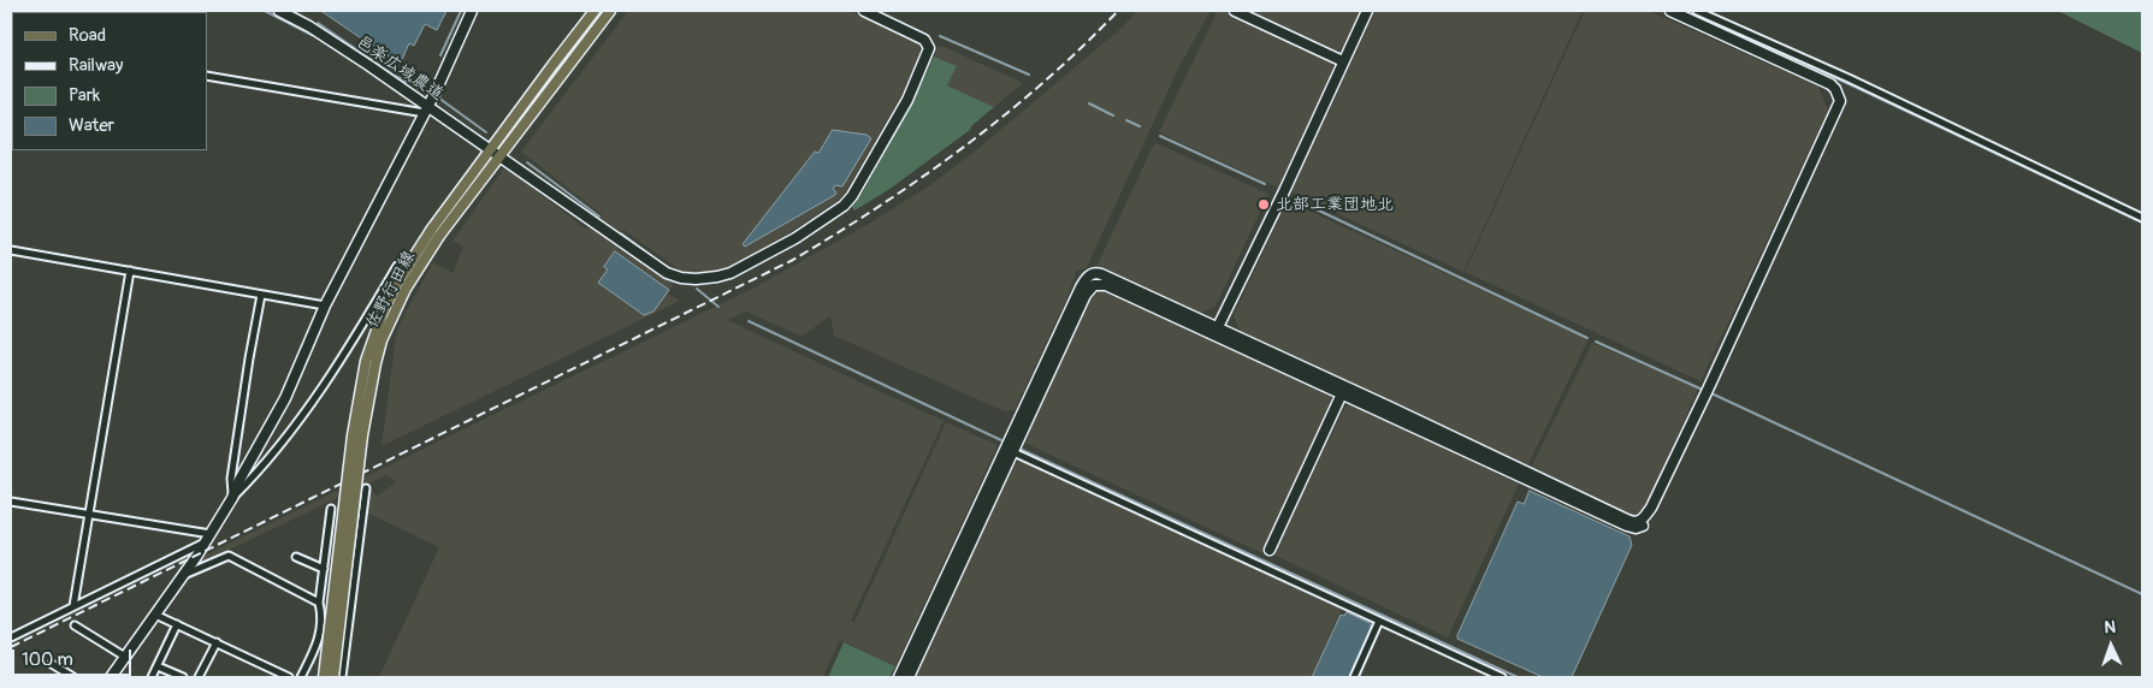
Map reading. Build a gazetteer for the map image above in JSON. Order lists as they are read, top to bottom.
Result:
{
  "streets": {
    "main road": ["佐野行田線"],
    "street": ["邑楽広域農道"]
  },
  "crossings": [
    ["邑楽広域農道", "佐野行田線"]
  ],
  "places": ["北部工業団地北"],
  "legend": [
    "Road",
    "Railway",
    "Park",
    "Water"
  ],
  "scale_bar": "100 m",
  "north": "top"
}
